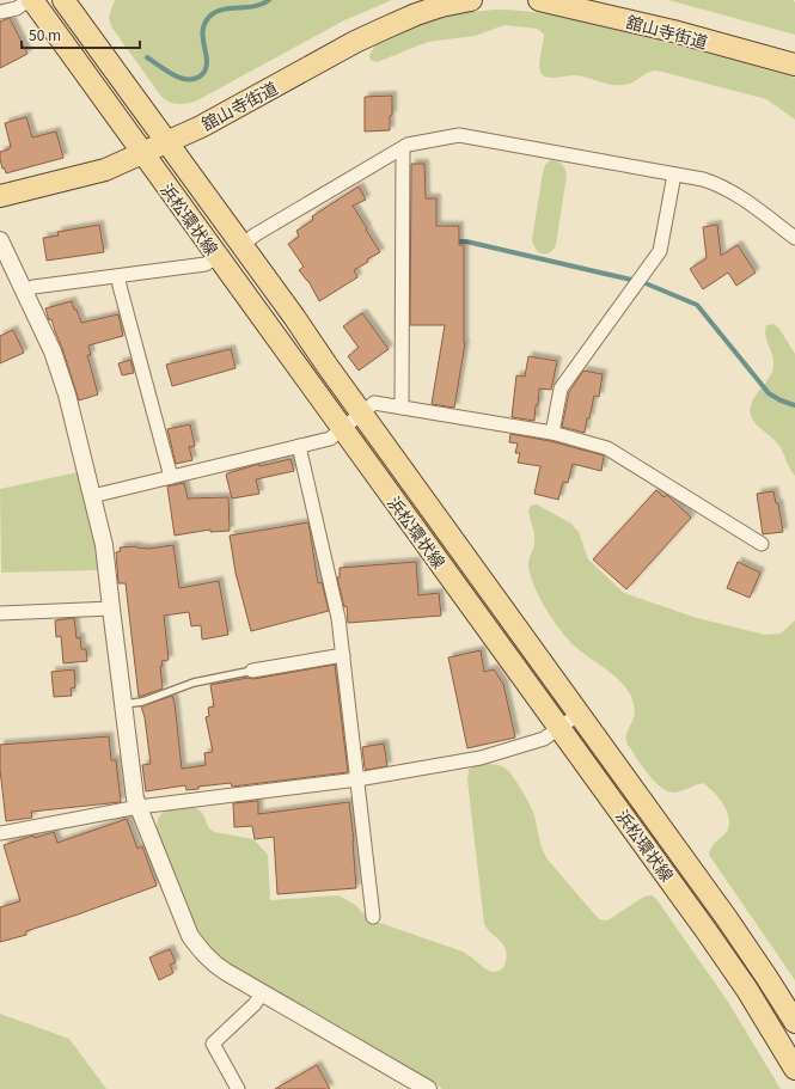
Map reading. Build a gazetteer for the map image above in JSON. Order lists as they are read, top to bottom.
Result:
{
  "streets": {
    "main road": ["舘山寺街道", "浜松環状線"]
  },
  "crossings": [
    ["舘山寺街道", "浜松環状線"]
  ],
  "scale_bar": "50 m"
}
